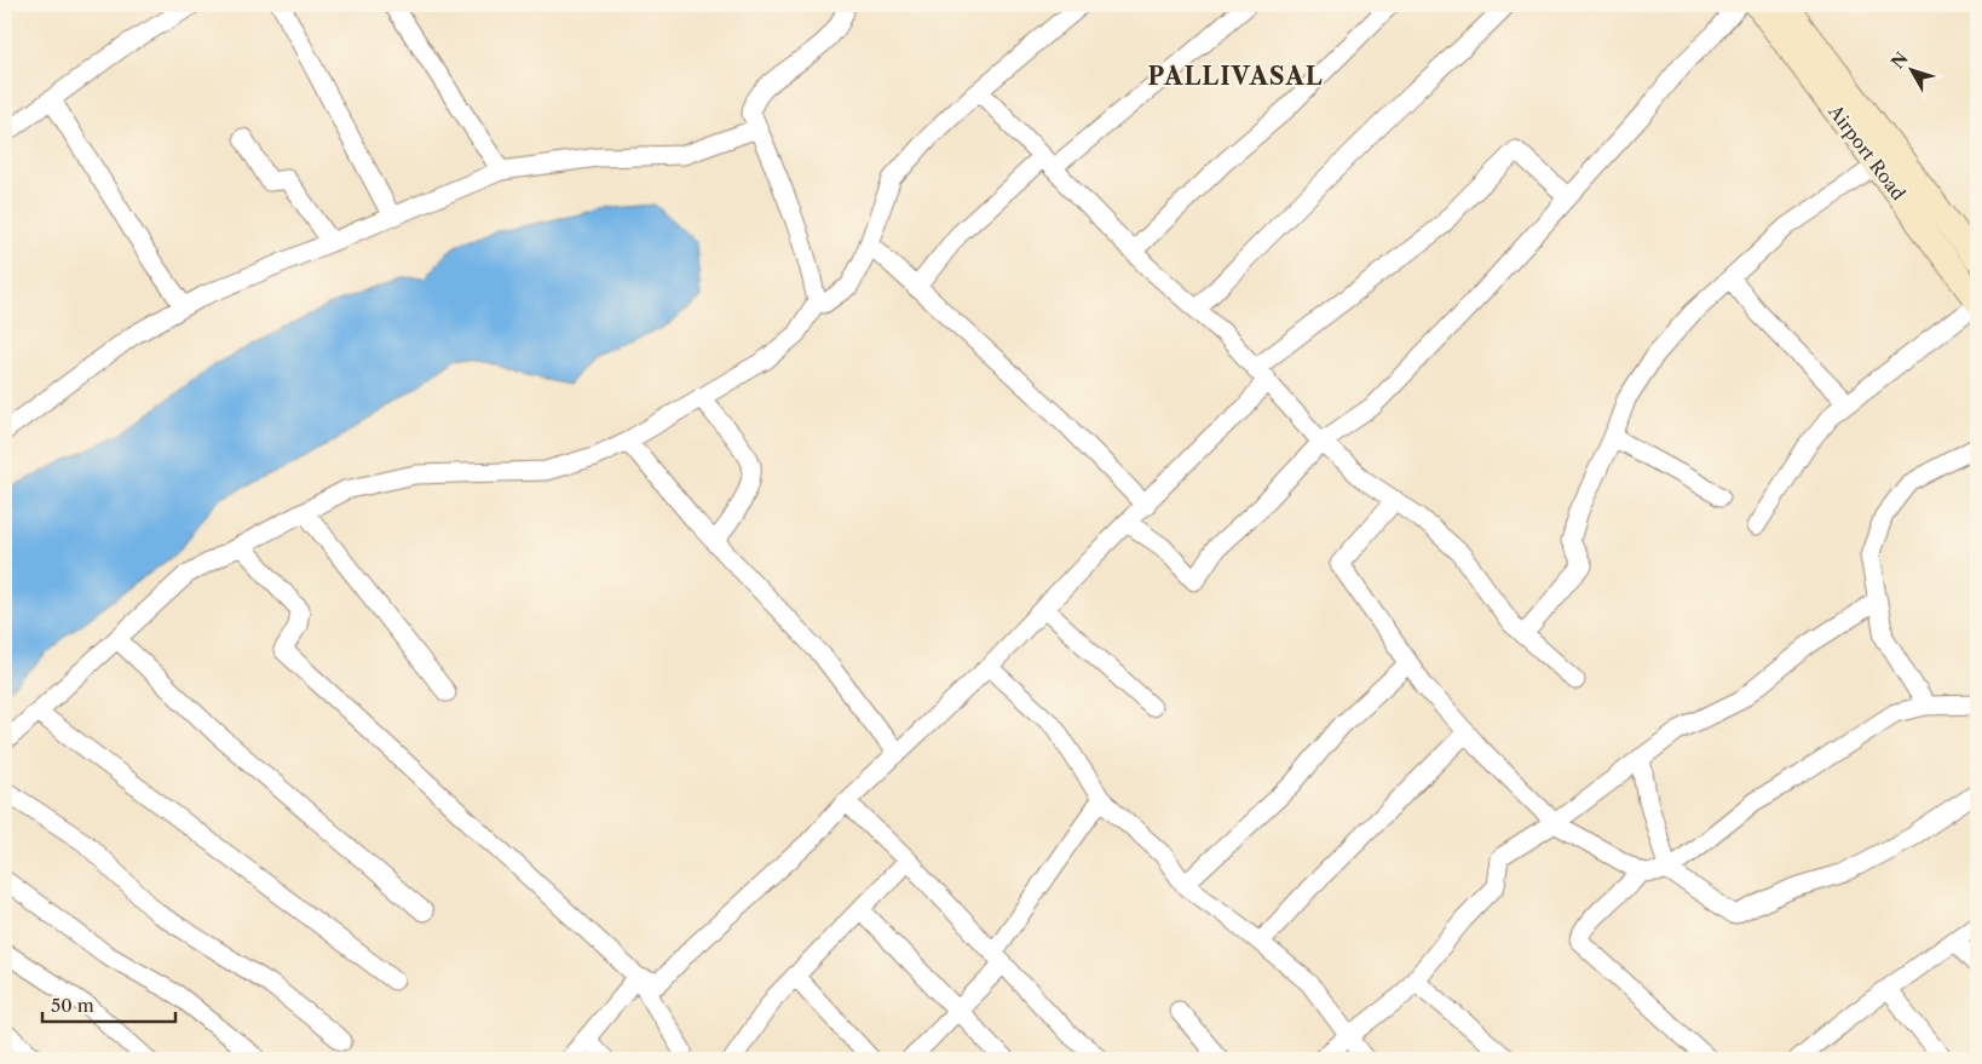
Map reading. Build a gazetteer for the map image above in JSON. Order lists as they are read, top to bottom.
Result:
{
  "streets": {
    "main road": ["Airport Road"]
  },
  "districts": ["PALLIVASAL"],
  "scale_bar": "50 m",
  "north": "top left"
}
